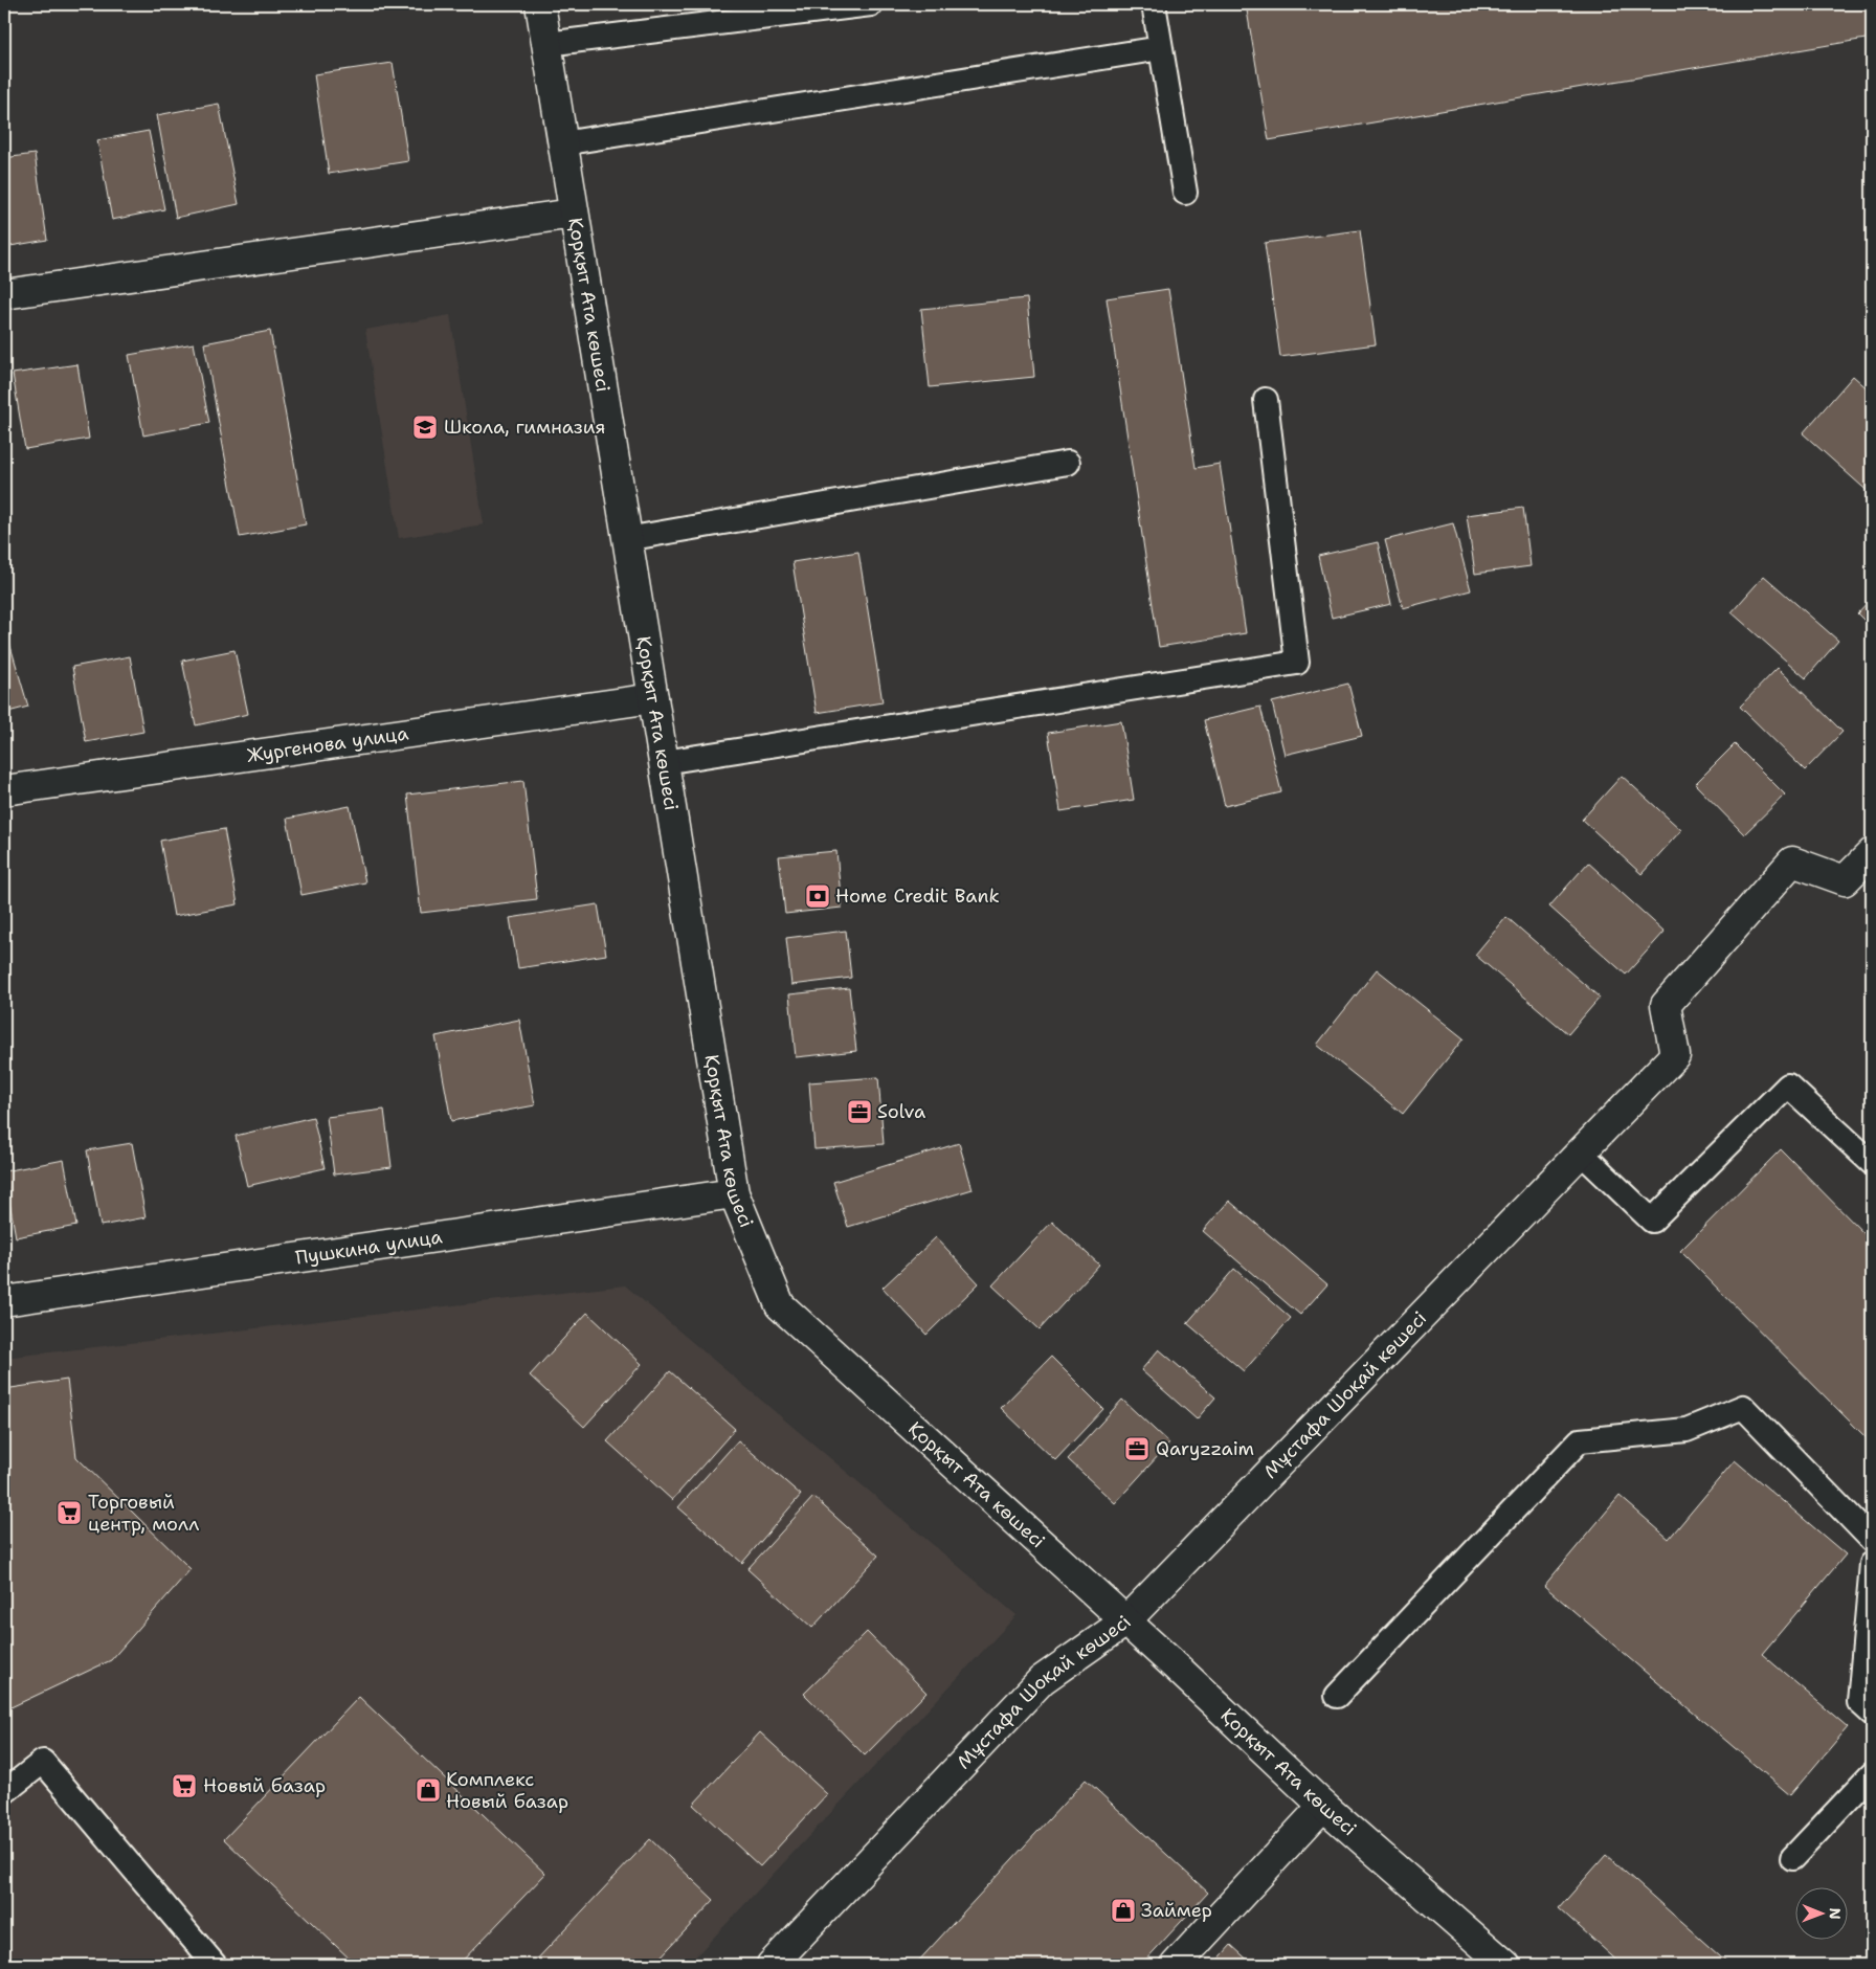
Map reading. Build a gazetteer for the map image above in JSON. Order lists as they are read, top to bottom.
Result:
{
  "streets": {
    "street": [
      "Қорқыт Ата көшесі",
      "Жургенова улица",
      "Пушкина улица",
      "Мұстафа Шоқай көшесі"
    ]
  },
  "crossings": [
    ["Қорқыт Ата көшесі", "Жургенова улица"],
    ["Қорқыт Ата көшесі", "Пушкина улица"],
    ["Қорқыт Ата көшесі", "Мұстафа Шоқай көшесі"]
  ],
  "places": {
    "school or university": ["Школа, гимназия"],
    "bank": ["Home Credit Bank"],
    "office": ["Solva", "Qaryzzaim"],
    "supermarket": ["Торговый центр, молл", "Новый базар"],
    "shop": ["Комплекс Новый базар", "Займер"]
  },
  "north": "right"
}
